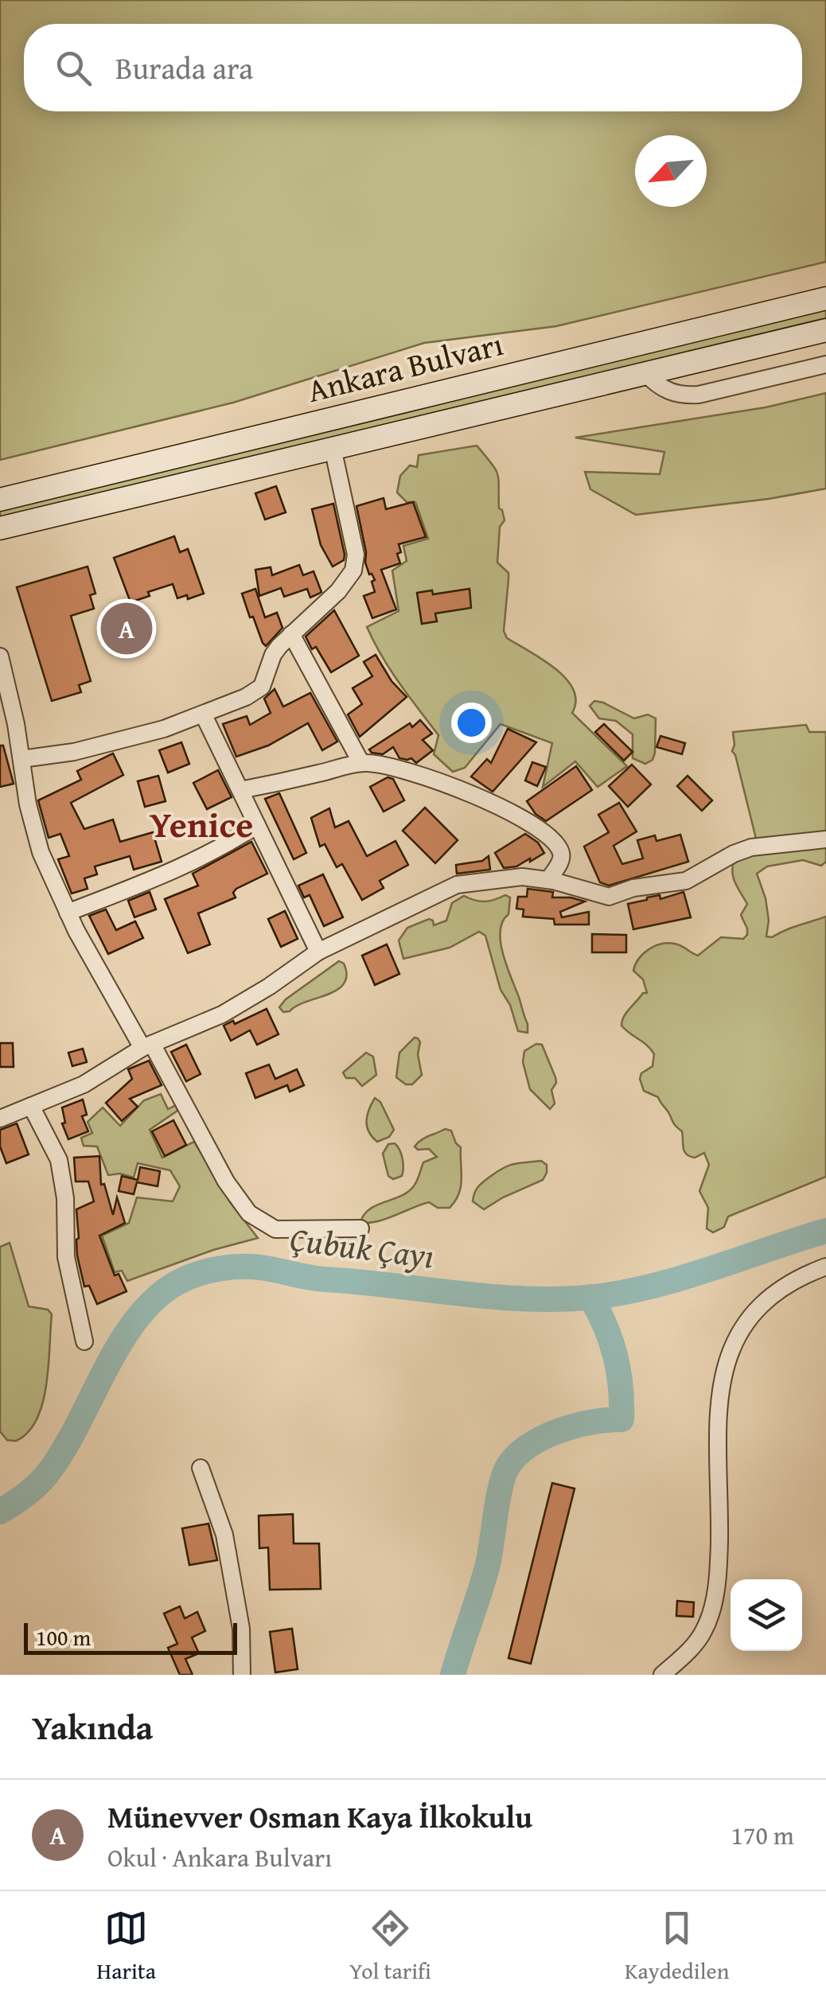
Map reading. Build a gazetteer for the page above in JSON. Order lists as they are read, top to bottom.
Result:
{
  "streets": {
    "main road": ["Ankara Bulvarı"]
  },
  "districts": ["Yenice"],
  "water": ["Çubuk Çayı"],
  "scale_bar": "100 m",
  "north": "bottom left",
  "page": {
    "search": "Burada ara",
    "pins": "A",
    "scale": "100 m",
    "heading": "Yakında",
    "list": [
      {
        "mark": "A",
        "name": "Münevver Osman Kaya İlkokulu",
        "note": "Okul · Ankara Bulvarı",
        "value": "170 m"
      }
    ],
    "nav": ["Harita", "Yol tarifi", "Kaydedilen"]
  }
}
